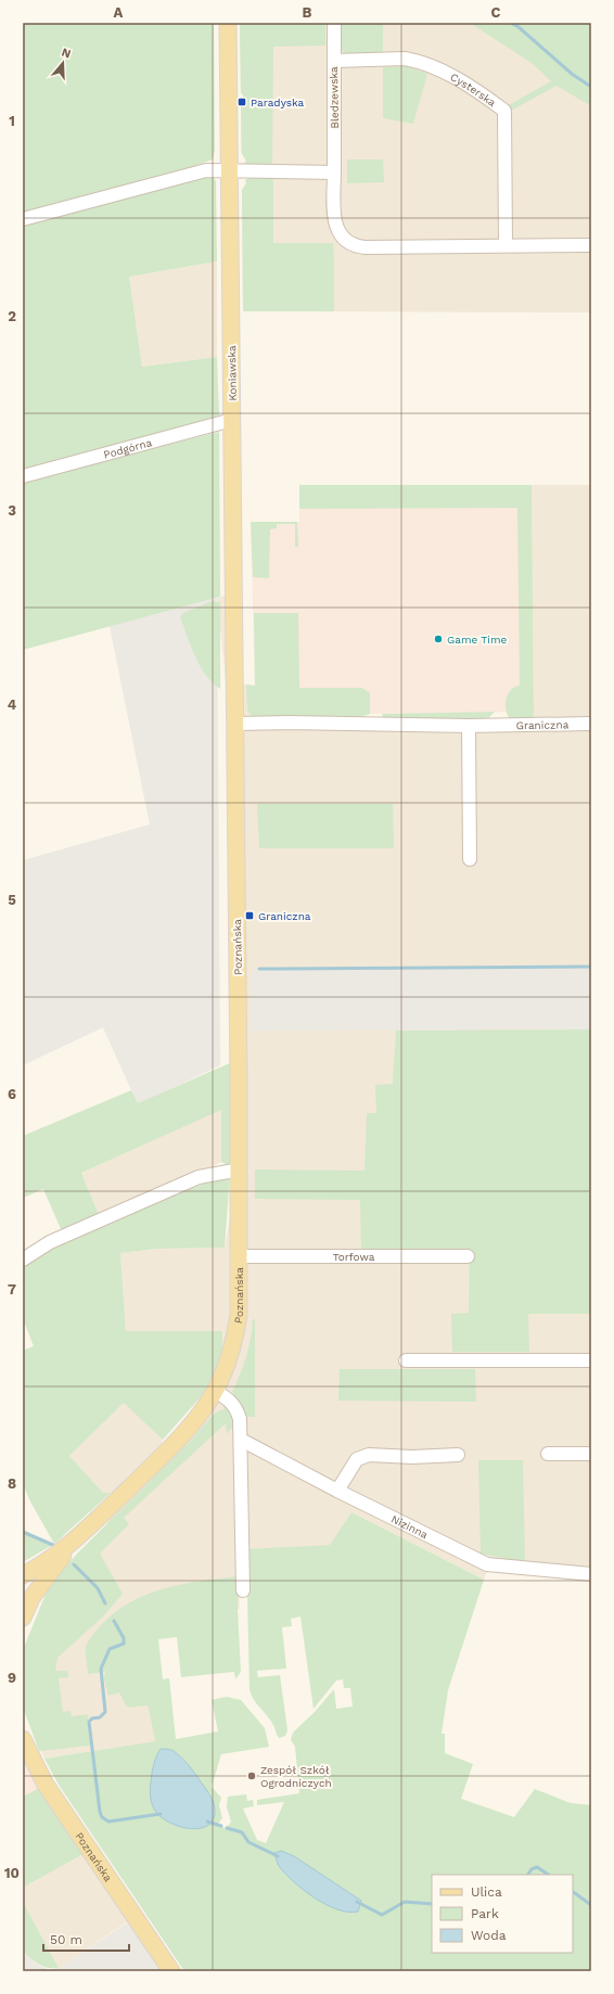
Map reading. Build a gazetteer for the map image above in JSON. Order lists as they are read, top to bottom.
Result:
{
  "streets": {
    "main road": ["Koniawska", "Poznańska"],
    "street": [
      "Cysterska",
      "Bledzewska",
      "Podgórna",
      "Graniczna",
      "Torfowa",
      "Nizinna"
    ]
  },
  "crossings": [
    ["Cysterska", "Bledzewska"],
    ["Koniawska", "Podgórna"],
    ["Koniawska", "Graniczna"],
    ["Koniawska", "Poznańska"],
    ["Graniczna", "Poznańska"],
    ["Poznańska", "Torfowa"]
  ],
  "places": {
    "transit": ["Paradyska", "Graniczna"],
    "other": ["Game Time", "Zespół Szkół Ogrodniczych"]
  },
  "legend": ["Ulica", "Park", "Woda"],
  "scale_bar": "50 m",
  "north": "top",
  "grid": {
    "columns": ["A", "B", "C"],
    "rows": [
      "1",
      "2",
      "3",
      "4",
      "5",
      "6",
      "7",
      "8",
      "9",
      "10"
    ]
  }
}
